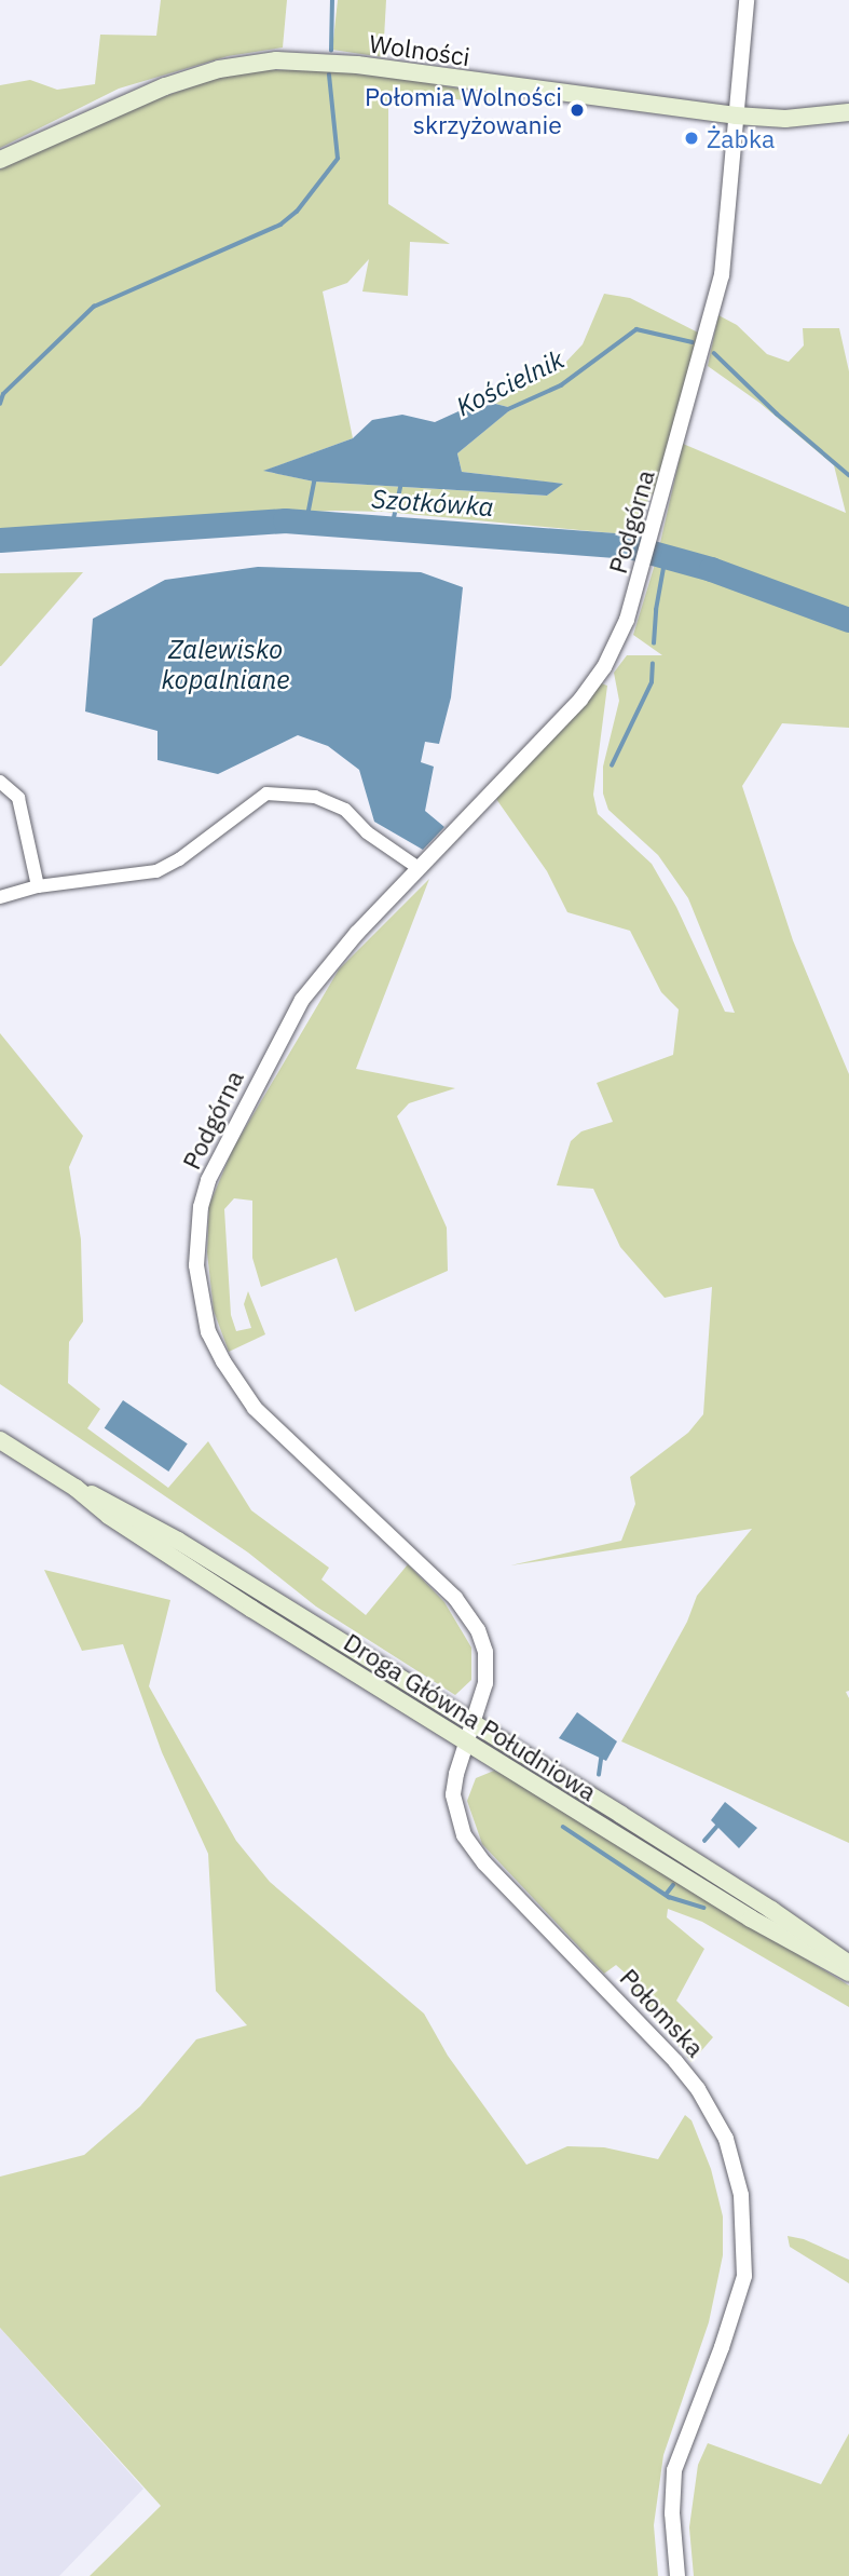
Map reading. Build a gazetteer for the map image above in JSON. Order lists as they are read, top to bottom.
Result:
{
  "streets": {
    "main road": ["Wolności", "Droga Główna Południowa"],
    "street": ["Podgórna", "Połomska"]
  },
  "crossings": [
    ["Wolności", "Podgórna"],
    ["Podgórna", "Połomska"],
    ["Droga Główna Południowa", "Połomska"]
  ],
  "water": ["Kościelnik", "Szotkówka", "Zalewisko kopalniane"],
  "places": ["Połomia Wolności skrzyżowanie", "Żabka"]
}
